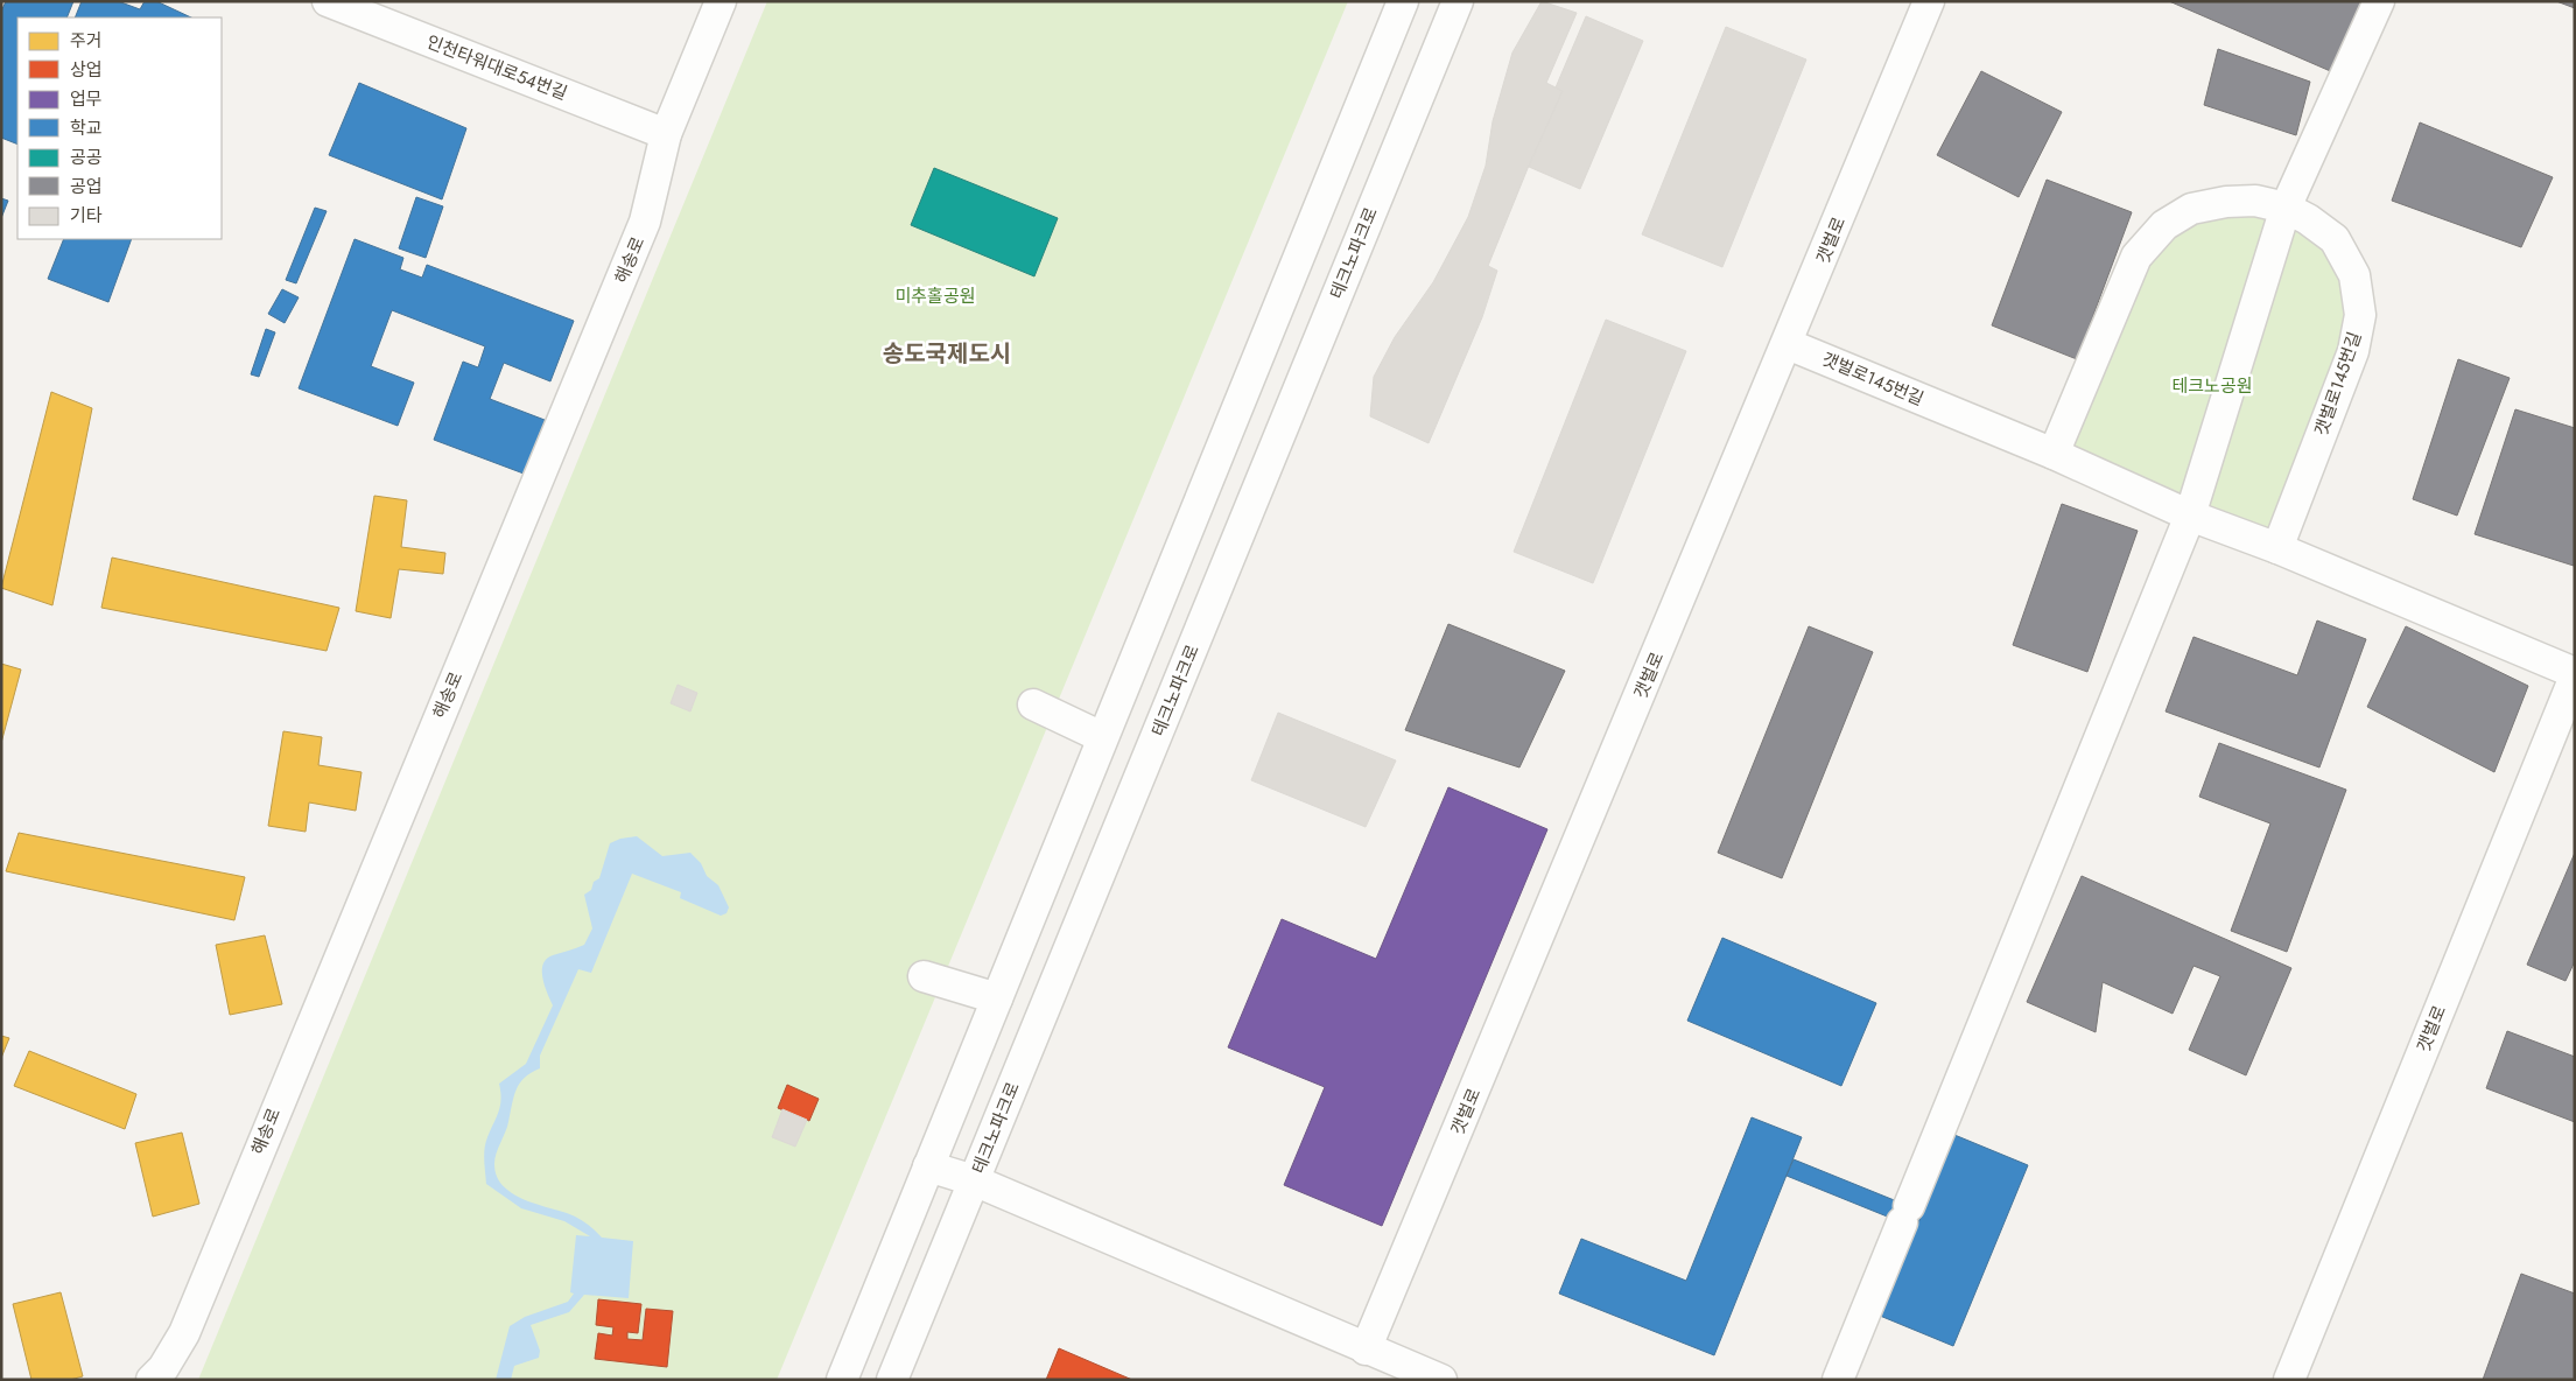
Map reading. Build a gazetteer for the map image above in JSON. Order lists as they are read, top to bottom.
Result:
{
  "streets": {
    "street": [
      "인천타워대로54번길",
      "갯벌로",
      "테크노파크로",
      "해송로",
      "갯벌로145번길"
    ]
  },
  "crossings": [
    ["인천타워대로54번길", "해송로"],
    ["갯벌로", "갯벌로145번길"]
  ],
  "districts": ["송도국제도시"],
  "parks": ["미추홀공원", "테크노공원"],
  "legend": [
    "주거",
    "상업",
    "업무",
    "학교",
    "공공",
    "공업",
    "기타"
  ]
}
